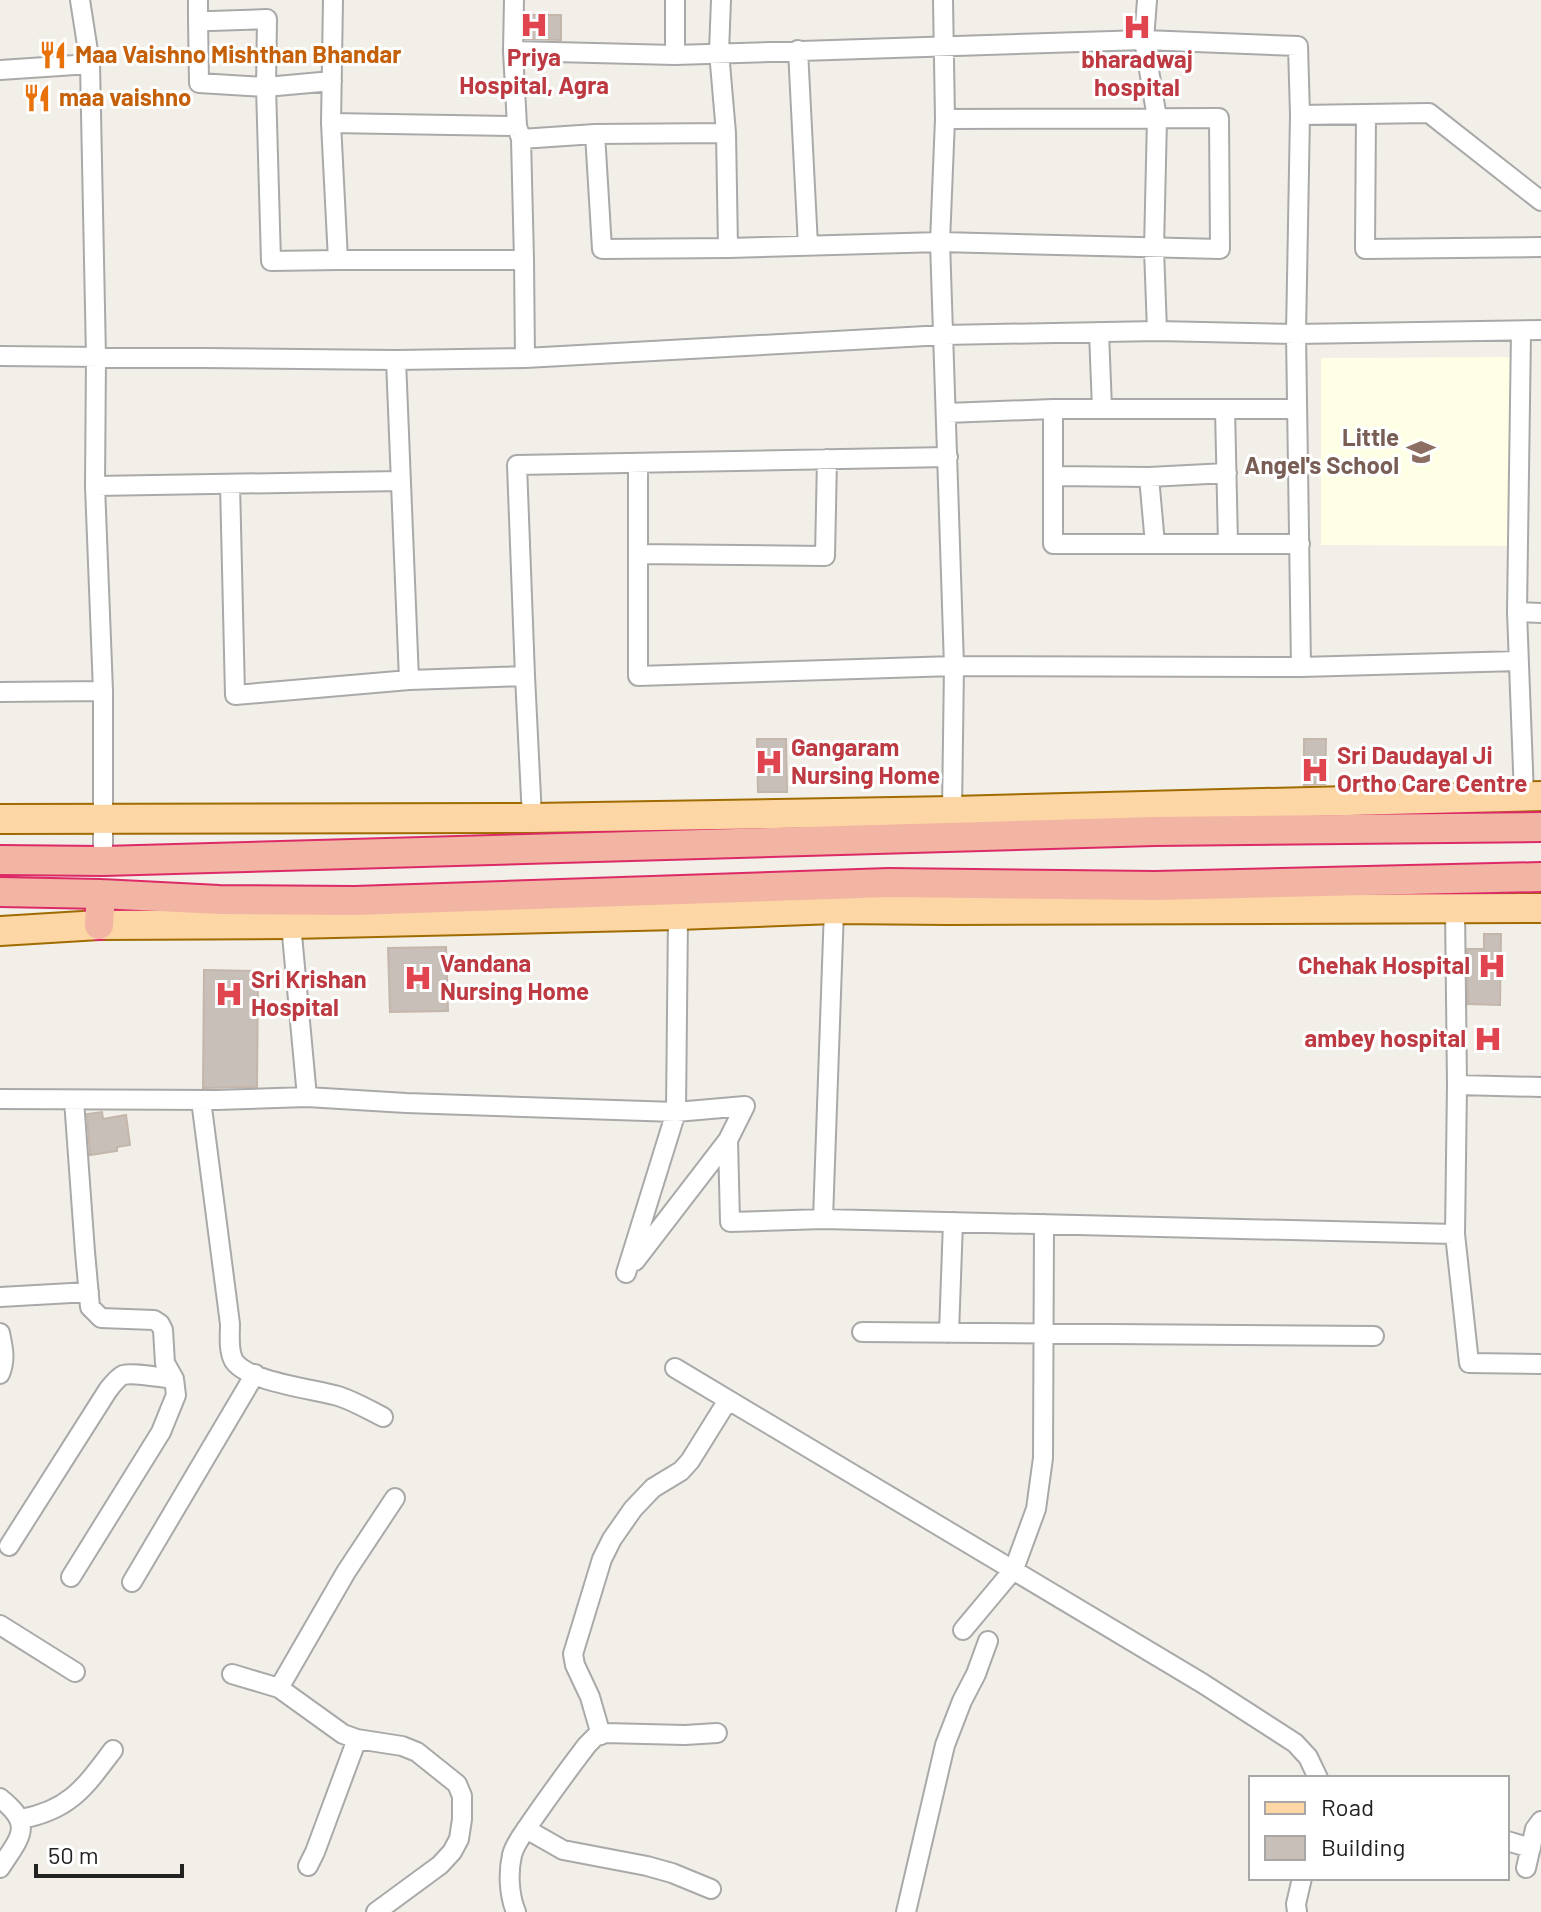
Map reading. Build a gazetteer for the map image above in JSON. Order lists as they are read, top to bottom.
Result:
{
  "places": {
    "hospital": [
      "Priya Hospital, Agra",
      "bharadwaj hospital",
      "Gangaram Nursing Home",
      "Sri Daudayal Ji Ortho Care Centre",
      "Chehak Hospital",
      "Vandana Nursing Home",
      "Sri Krishan Hospital",
      "ambey hospital"
    ],
    "restaurant": ["Maa Vaishno Mishthan Bhandar", "maa vaishno"],
    "school or university": ["Little Angel's School"]
  },
  "legend": ["Road", "Building"],
  "scale_bar": "50 m"
}
